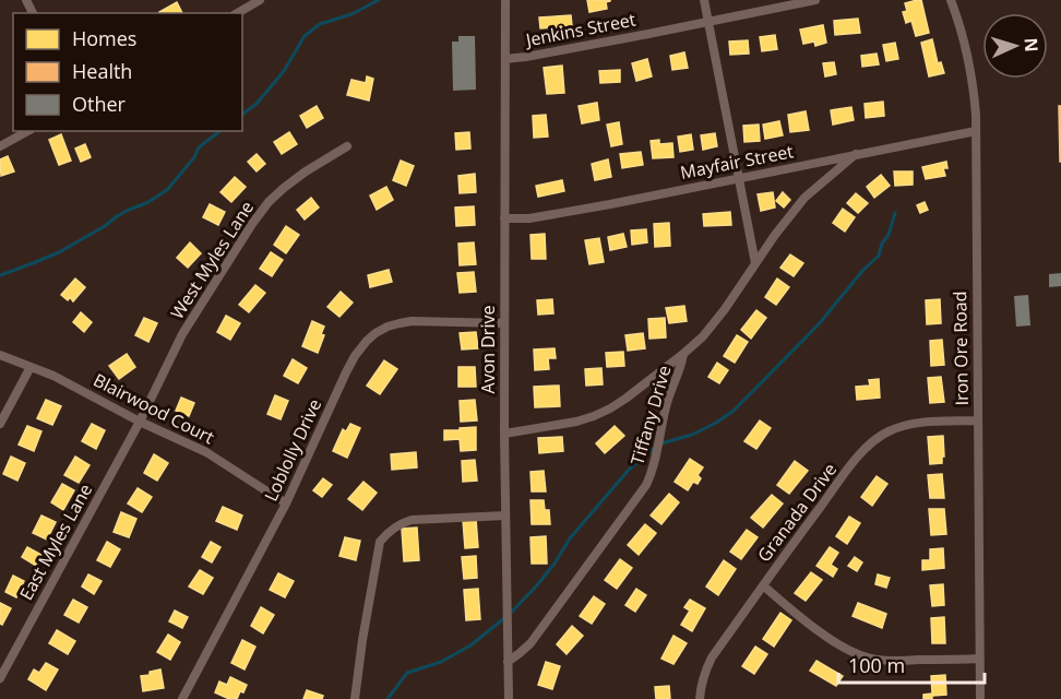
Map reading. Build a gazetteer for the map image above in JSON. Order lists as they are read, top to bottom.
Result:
{
  "streets": {
    "street": [
      "Jenkins Street",
      "Mayfair Street",
      "West Myles Lane",
      "Iron Ore Road",
      "Avon Drive",
      "Blairwood Court",
      "Tiffany Drive",
      "Loblolly Drive",
      "Granada Drive",
      "East Myles Lane"
    ]
  },
  "crossings": [
    ["Jenkins Street", "Avon Drive"],
    ["Mayfair Street", "Iron Ore Road"],
    ["Mayfair Street", "Avon Drive"],
    ["Mayfair Street", "Tiffany Drive"],
    ["West Myles Lane", "Blairwood Court"],
    ["West Myles Lane", "East Myles Lane"],
    ["Iron Ore Road", "Granada Drive"],
    ["Avon Drive", "Tiffany Drive"],
    ["Avon Drive", "Loblolly Drive"],
    ["Blairwood Court", "Loblolly Drive"],
    ["Blairwood Court", "East Myles Lane"]
  ],
  "legend": ["Homes", "Health", "Other"],
  "scale_bar": "100 m",
  "north": "right"
}
